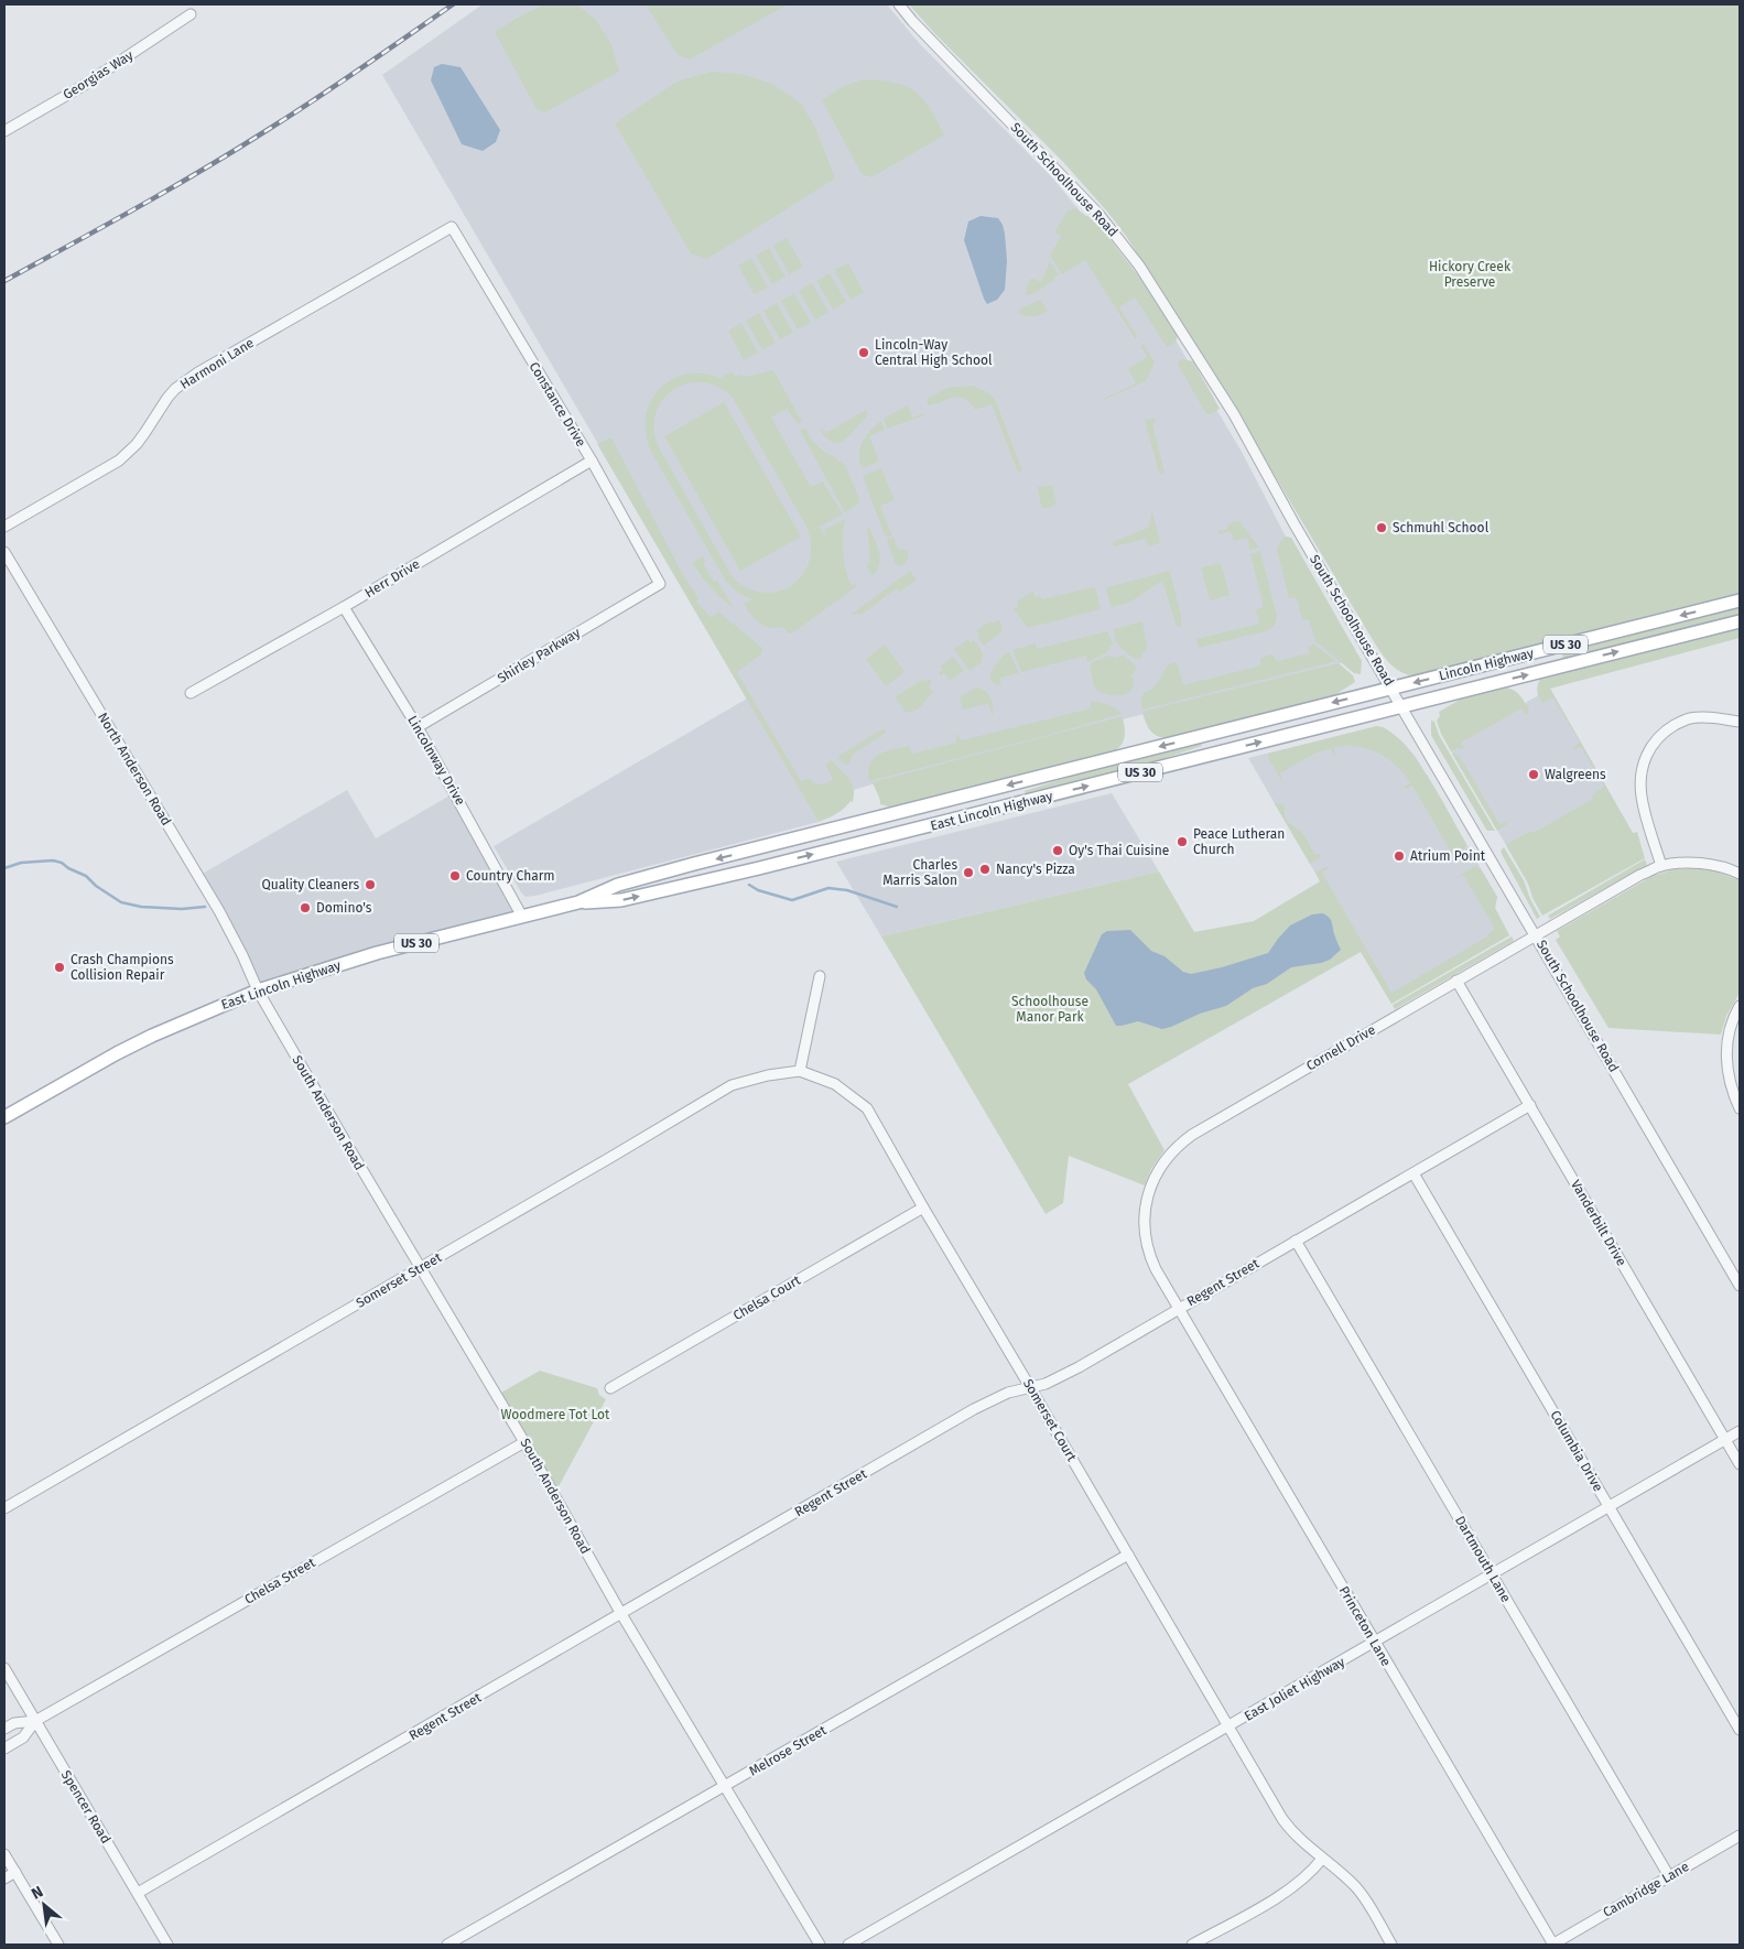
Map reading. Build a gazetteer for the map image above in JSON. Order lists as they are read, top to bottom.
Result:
{
  "streets": {
    "main road": ["US 30", "Lincoln Highway", "East Lincoln Highway"],
    "street": [
      "Georgias Way",
      "South Schoolhouse Road",
      "Harmoni Lane",
      "Constance Drive",
      "Herr Drive",
      "Shirley Parkway",
      "Lincolnway Drive",
      "North Anderson Road",
      "Cornell Drive",
      "South Anderson Road",
      "Vanderbilt Drive",
      "Somerset Street",
      "Regent Street",
      "Chelsa Court",
      "Somerset Court",
      "Columbia Drive",
      "Dartmouth Lane",
      "Chelsa Street",
      "Princeton Lane",
      "East Joliet Highway",
      "Melrose Street",
      "Spencer Road",
      "Cambridge Lane"
    ]
  },
  "crossings": [
    ["South Schoolhouse Road", "Lincoln Highway"],
    ["South Schoolhouse Road", "East Lincoln Highway"],
    ["South Schoolhouse Road", "Cornell Drive"],
    ["Harmoni Lane", "Constance Drive"],
    ["Constance Drive", "Herr Drive"],
    ["Constance Drive", "Shirley Parkway"],
    ["Herr Drive", "Lincolnway Drive"],
    ["Shirley Parkway", "Lincolnway Drive"],
    ["Lincoln Highway", "East Lincoln Highway"],
    ["Lincolnway Drive", "East Lincoln Highway"],
    ["North Anderson Road", "East Lincoln Highway"],
    ["North Anderson Road", "South Anderson Road"],
    ["East Lincoln Highway", "South Anderson Road"],
    ["Cornell Drive", "Vanderbilt Drive"],
    ["Cornell Drive", "Regent Street"],
    ["Cornell Drive", "Princeton Lane"],
    ["South Anderson Road", "Somerset Street"],
    ["South Anderson Road", "Regent Street"],
    ["South Anderson Road", "Chelsa Street"],
    ["South Anderson Road", "Melrose Street"],
    ["Vanderbilt Drive", "Regent Street"],
    ["Vanderbilt Drive", "East Joliet Highway"],
    ["Somerset Street", "Somerset Court"],
    ["Regent Street", "Somerset Court"],
    ["Regent Street", "Columbia Drive"],
    ["Regent Street", "Dartmouth Lane"],
    ["Regent Street", "Princeton Lane"],
    ["Regent Street", "Spencer Road"],
    ["Chelsa Court", "Somerset Court"],
    ["Somerset Court", "East Joliet Highway"],
    ["Somerset Court", "Melrose Street"],
    ["Columbia Drive", "East Joliet Highway"],
    ["Dartmouth Lane", "East Joliet Highway"],
    ["Dartmouth Lane", "Cambridge Lane"],
    ["Chelsa Street", "Spencer Road"],
    ["Princeton Lane", "East Joliet Highway"],
    ["Princeton Lane", "Cambridge Lane"]
  ],
  "parks": ["Hickory Creek Preserve", "Schoolhouse Manor Park", "Woodmere Tot Lot"],
  "places": [
    "Lincoln-Way Central High School",
    "Schmuhl School",
    "Walgreens",
    "Peace Lutheran Church",
    "Oy's Thai Cuisine",
    "Atrium Point",
    "Nancy's Pizza",
    "Charles Marris Salon",
    "Country Charm",
    "Quality Cleaners",
    "Domino's",
    "Crash Champions Collision Repair"
  ],
  "north": "top left"
}
